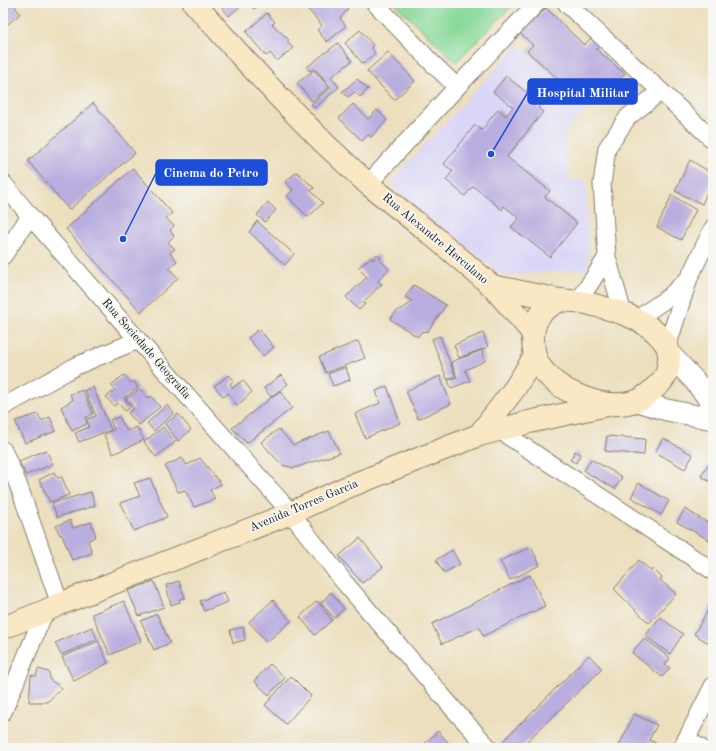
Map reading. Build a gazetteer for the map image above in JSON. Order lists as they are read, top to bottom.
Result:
{
  "streets": {
    "main road": ["Rua Alexandre Herculano", "Avenida Torres Garcia"],
    "street": ["Rua Sociedade Geografia"]
  },
  "crossings": [
    ["Rua Alexandre Herculano", "Avenida Torres Garcia"],
    ["Rua Sociedade Geografia", "Avenida Torres Garcia"]
  ],
  "places": ["Hospital Militar", "Cinema do Petro"]
}
